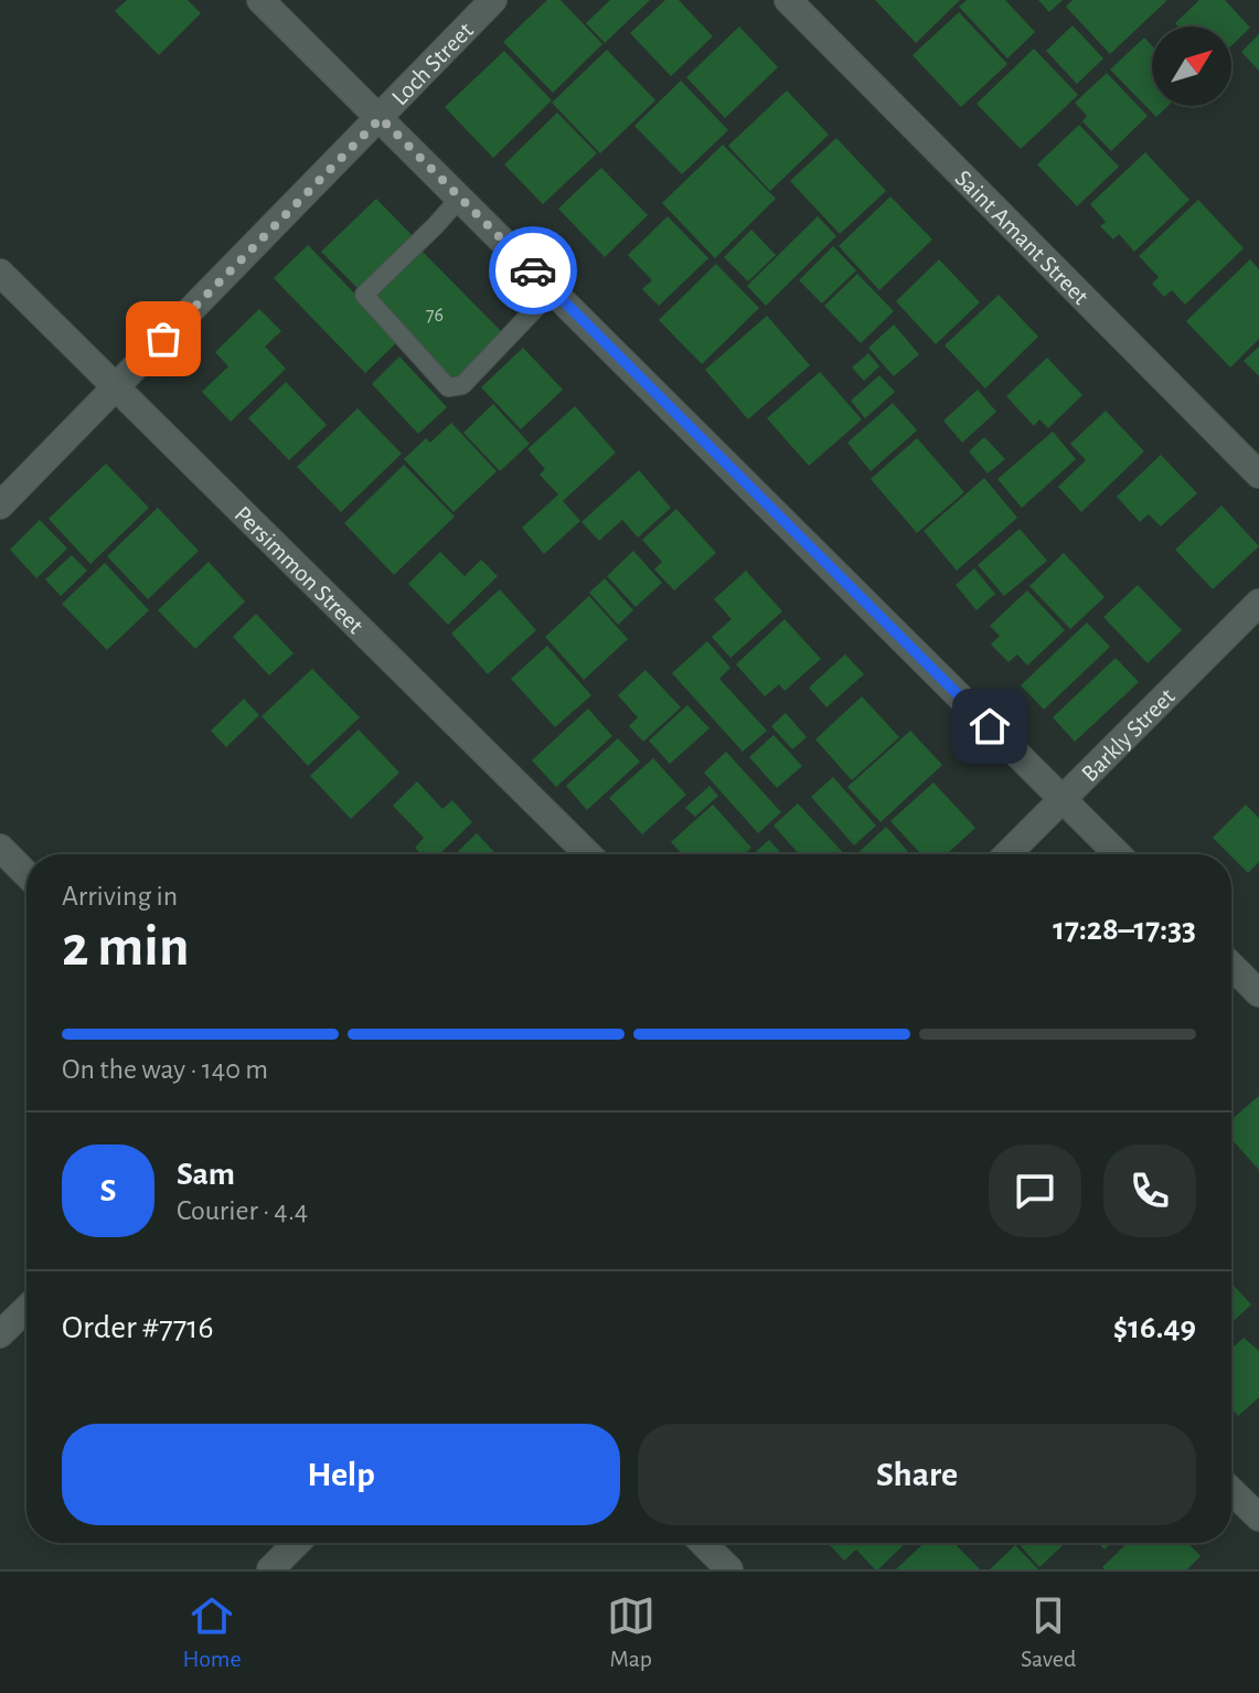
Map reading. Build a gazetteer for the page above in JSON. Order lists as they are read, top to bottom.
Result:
{
  "streets": {
    "street": [
      "Loch Street",
      "Saint Amant Street",
      "Persimmon Street",
      "Barkly Street"
    ]
  },
  "crossings": [
    ["Loch Street", "Persimmon Street"]
  ],
  "house_numbers": ["76"],
  "north": "top right",
  "page": {
    "heading": ["2 min", "Arriving in", "17:28–17:33"],
    "panel": [
      "Sam",
      "Courier · 4.4",
      "Order #7716",
      "$16.49"
    ],
    "bar": "On the way · 140 m",
    "round": "S",
    "buttons": ["Help", "Share"],
    "tabs": ["Home", "Map", "Saved"]
  }
}
